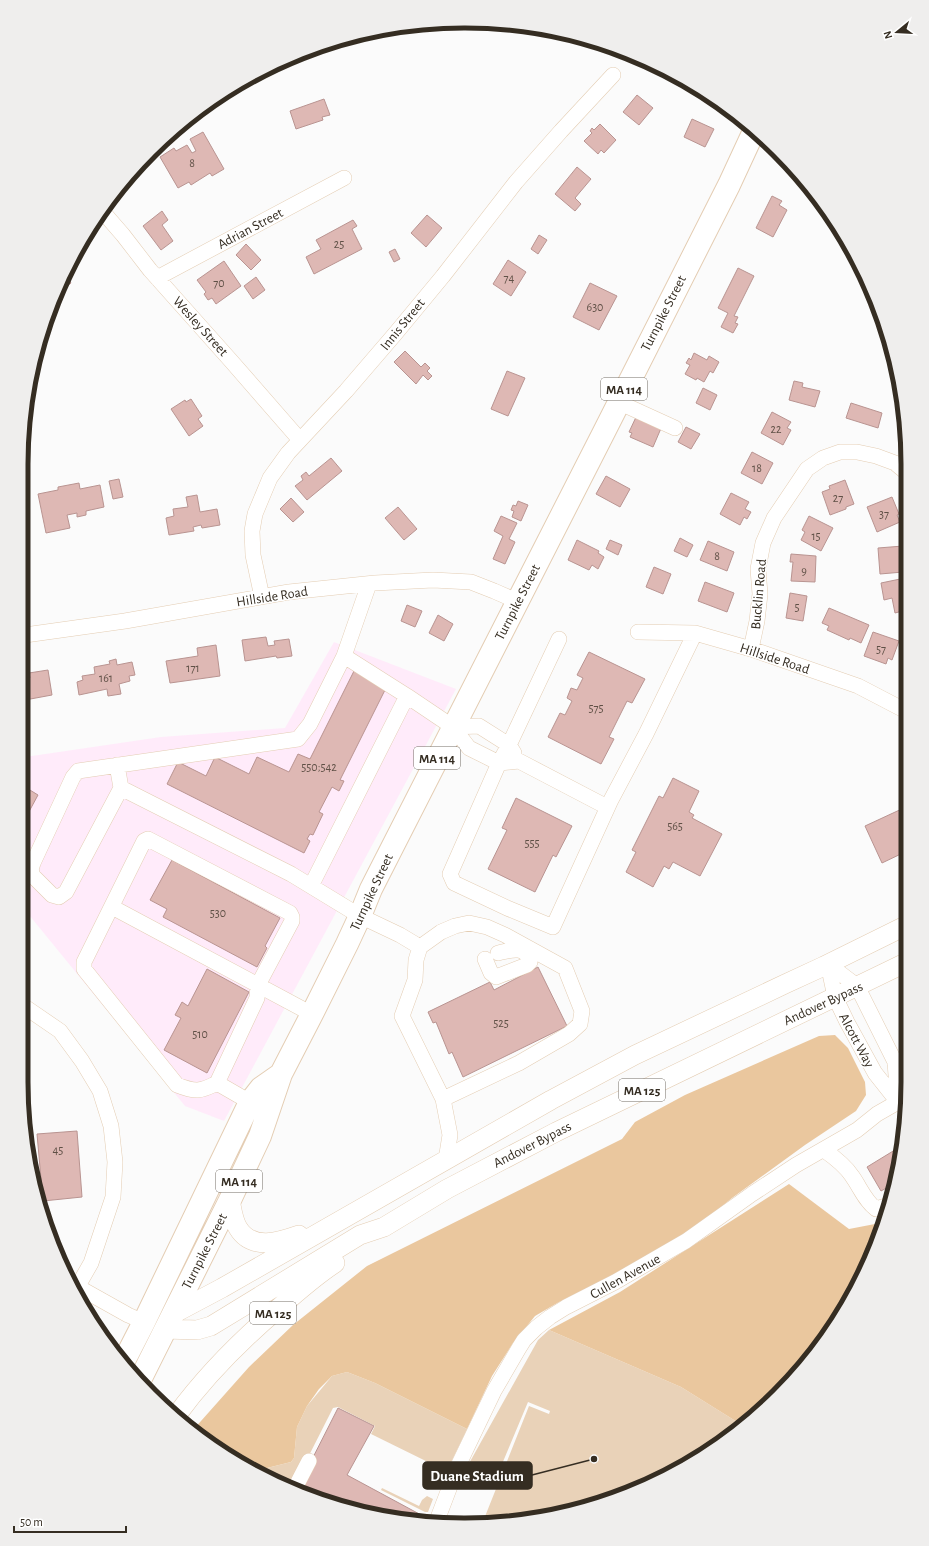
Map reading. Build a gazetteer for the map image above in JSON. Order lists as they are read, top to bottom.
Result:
{
  "streets": {
    "highway": ["Turnpike Street", "MA 114", "MA 125"],
    "main road": ["Andover Bypass"],
    "street": [
      "Adrian Street",
      "Innis Street",
      "Wesley Street",
      "Bucklin Road",
      "Hillside Road",
      "Alcott Way",
      "Cullen Avenue"
    ]
  },
  "crossings": [
    ["Adrian Street", "Wesley Street"],
    ["Turnpike Street", "Hillside Road"],
    ["Turnpike Street", "Andover Bypass"],
    ["Turnpike Street", "MA 125"],
    ["Innis Street", "Wesley Street"],
    ["Innis Street", "Hillside Road"],
    ["Bucklin Road", "Hillside Road"],
    ["Andover Bypass", "Alcott Way"],
    ["Andover Bypass", "MA 125"]
  ],
  "places": ["Duane Stadium"],
  "house_numbers": [
    "8",
    "25",
    "74",
    "70",
    "630",
    "22",
    "18",
    "27",
    "37",
    "15",
    "8",
    "9",
    "5",
    "57",
    "171",
    "161",
    "575",
    "550;542",
    "565",
    "555",
    "530",
    "525",
    "510",
    "45"
  ],
  "scale_bar": "50 m",
  "north": "left"
}
